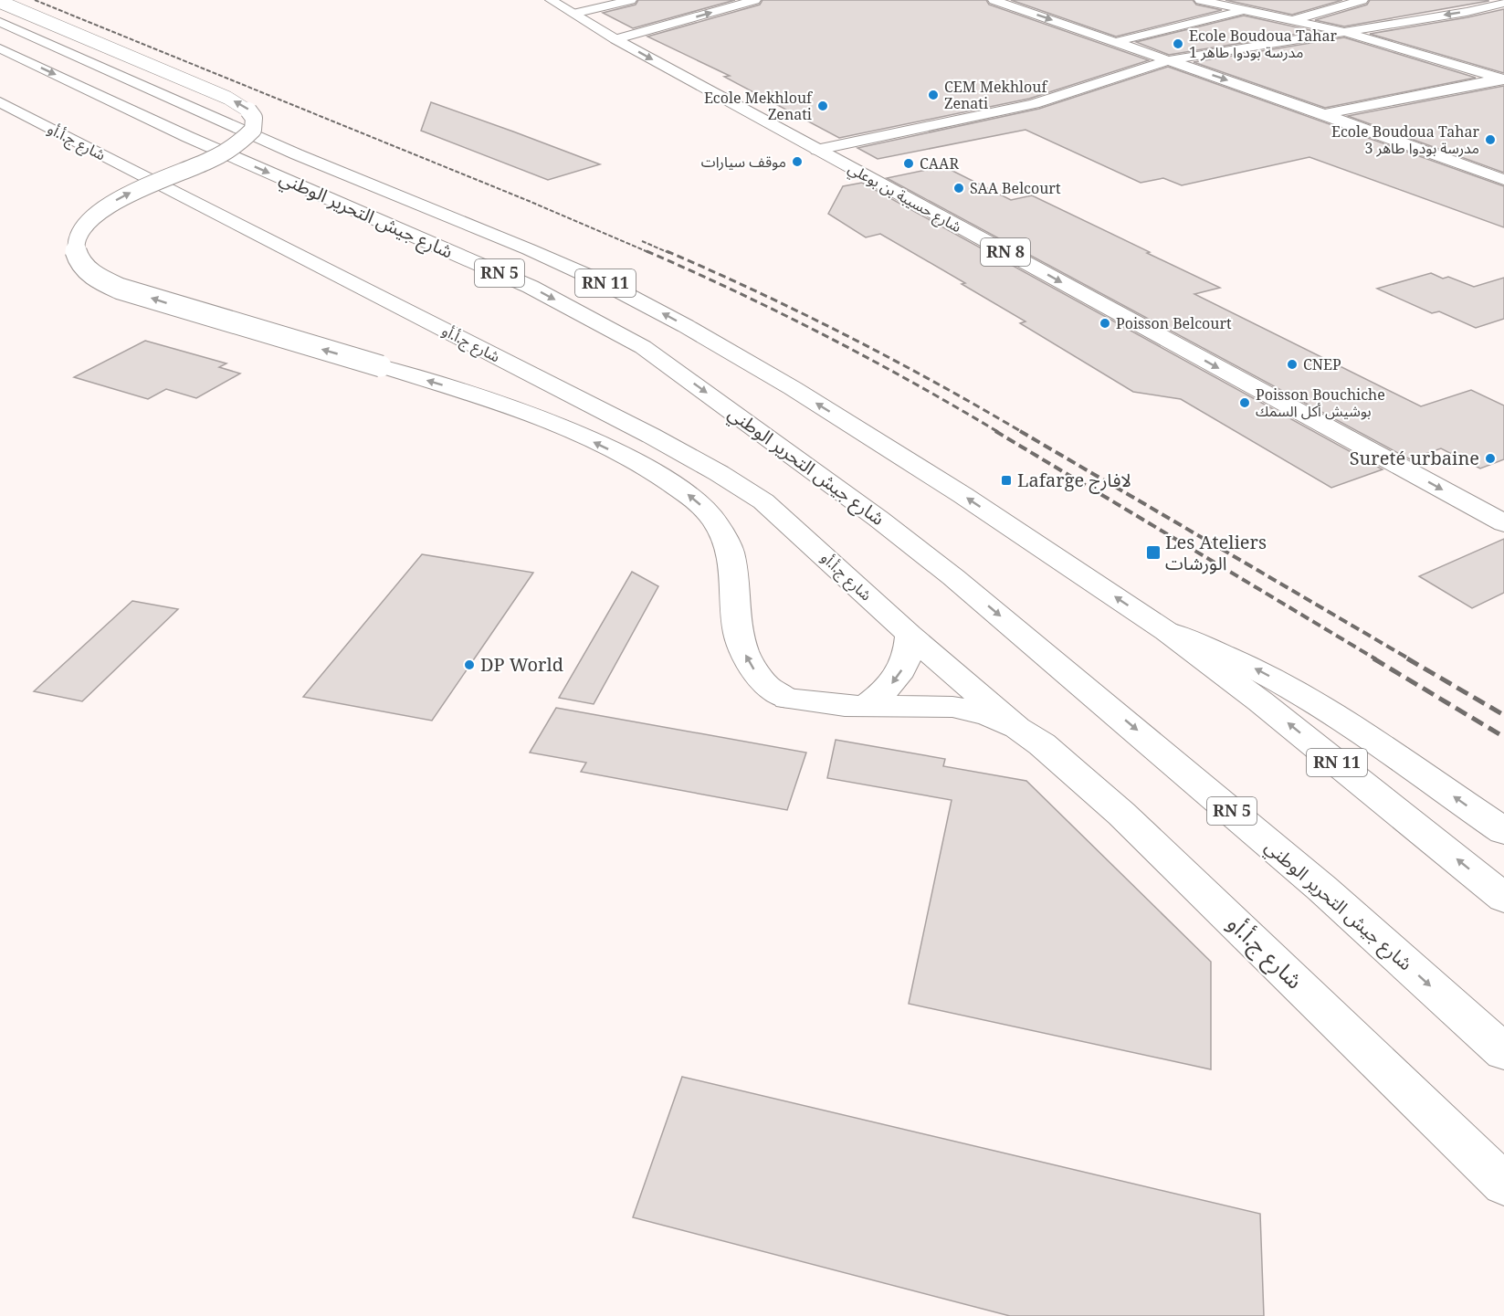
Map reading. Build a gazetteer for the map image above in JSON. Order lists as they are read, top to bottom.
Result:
{
  "streets": {
    "main road": [
      "شارع ج.أ.أو",
      "شارع حسيبة بن بوعلي",
      "شارع جيش التحرير الوطني",
      "RN 8",
      "RN 5",
      "RN 11"
    ]
  },
  "crossings": [
    ["شارع جيش التحرير الوطني", "RN 11"]
  ],
  "places": {
    "other": [
      "Ecole Boudoua Tahar 1 مدرسة بودوا طاهر",
      "CEM Mekhlouf Zenati",
      "Ecole Mekhlouf Zenati",
      "Ecole Boudoua Tahar 3 مدرسة بودوا طاهر",
      "موقف سيارات",
      "CAAR",
      "SAA Belcourt",
      "Poisson Belcourt",
      "CNEP",
      "Poisson Bouchiche بوشيش أكل السمك",
      "Sureté urbaine",
      "DP World"
    ],
    "transit": ["Lafarge لافارج", "Les Ateliers الورشات"]
  }
}
